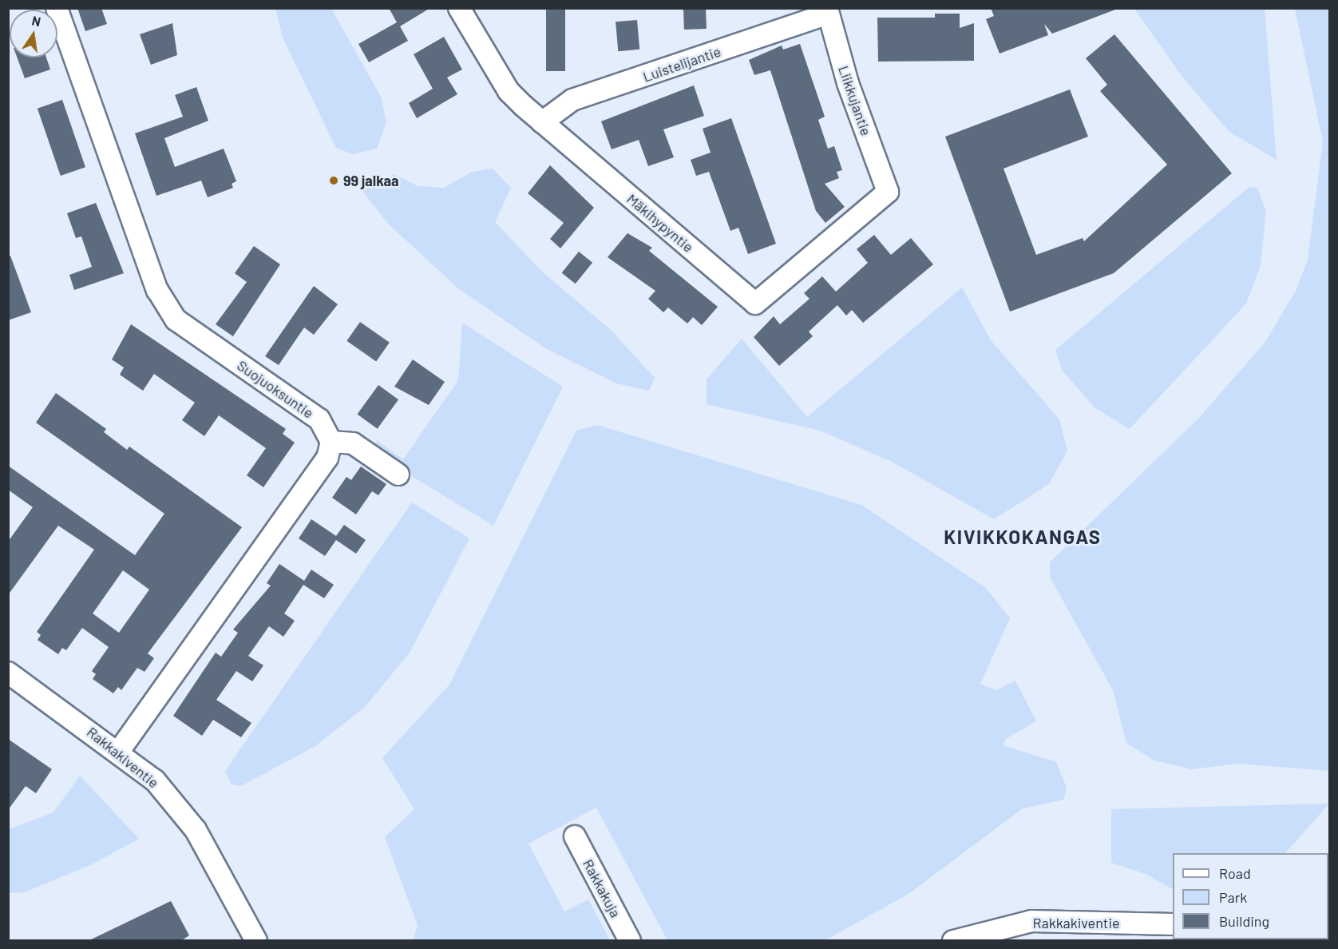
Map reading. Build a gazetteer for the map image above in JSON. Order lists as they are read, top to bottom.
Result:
{
  "streets": {
    "street": [
      "Luistelijantie",
      "Liikkujantie",
      "Mäkihypyntie",
      "Suojuoksuntie",
      "Rakkakiventie",
      "Rakkakuja"
    ]
  },
  "crossings": [
    ["Luistelijantie", "Liikkujantie"],
    ["Luistelijantie", "Mäkihypyntie"],
    ["Liikkujantie", "Mäkihypyntie"]
  ],
  "districts": ["KIVIKKOKANGAS"],
  "places": ["99 jalkaa"],
  "legend": ["Road", "Park", "Building"],
  "north": "top"
}
